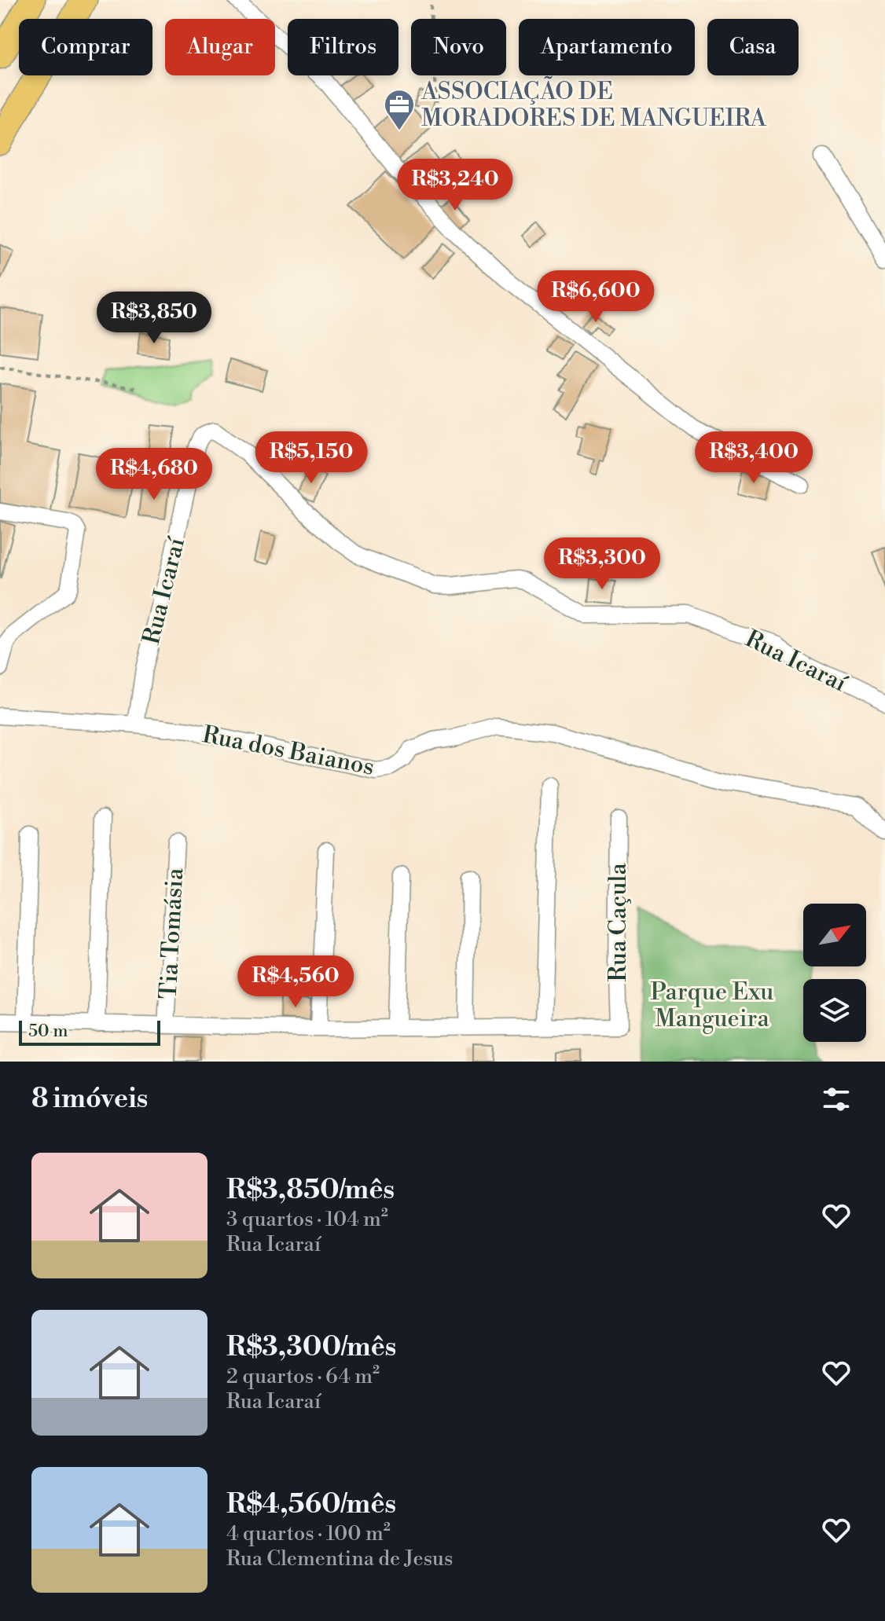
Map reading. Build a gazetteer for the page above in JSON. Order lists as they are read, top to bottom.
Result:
{
  "streets": {
    "street": [
      "Rua Icaraí",
      "Rua dos Baianos",
      "Rua Caçula",
      "Tia Tomásia"
    ]
  },
  "crossings": [
    ["Rua Icaraí", "Rua dos Baianos"]
  ],
  "parks": ["Parque Exu Mangueira"],
  "places": {
    "office": ["ASSOCIAÇÃO DE MORADORES DE MANGUEIRA"]
  },
  "scale_bar": "50 m",
  "north": "top right",
  "page": {
    "chip": [
      "Comprar",
      "Alugar",
      "Filtros",
      "Novo",
      "Apartamento",
      "Casa"
    ],
    "price": [
      "R$3,240",
      "R$6,600",
      "R$3,850",
      "R$5,150",
      "R$3,400",
      "R$4,680",
      "R$3,300",
      "R$4,560"
    ],
    "scale": "50 m",
    "heading": "8 imóveis",
    "list": [
      {
        "name": "R$3,850/mês",
        "note": "3 quartos · 104 m² · Rua Icaraí"
      },
      {
        "name": "R$3,300/mês",
        "note": "2 quartos · 64 m² · Rua Icaraí"
      },
      {
        "name": "R$4,560/mês",
        "note": "4 quartos · 100 m² · Rua Clementina de Jesus"
      }
    ]
  }
}
